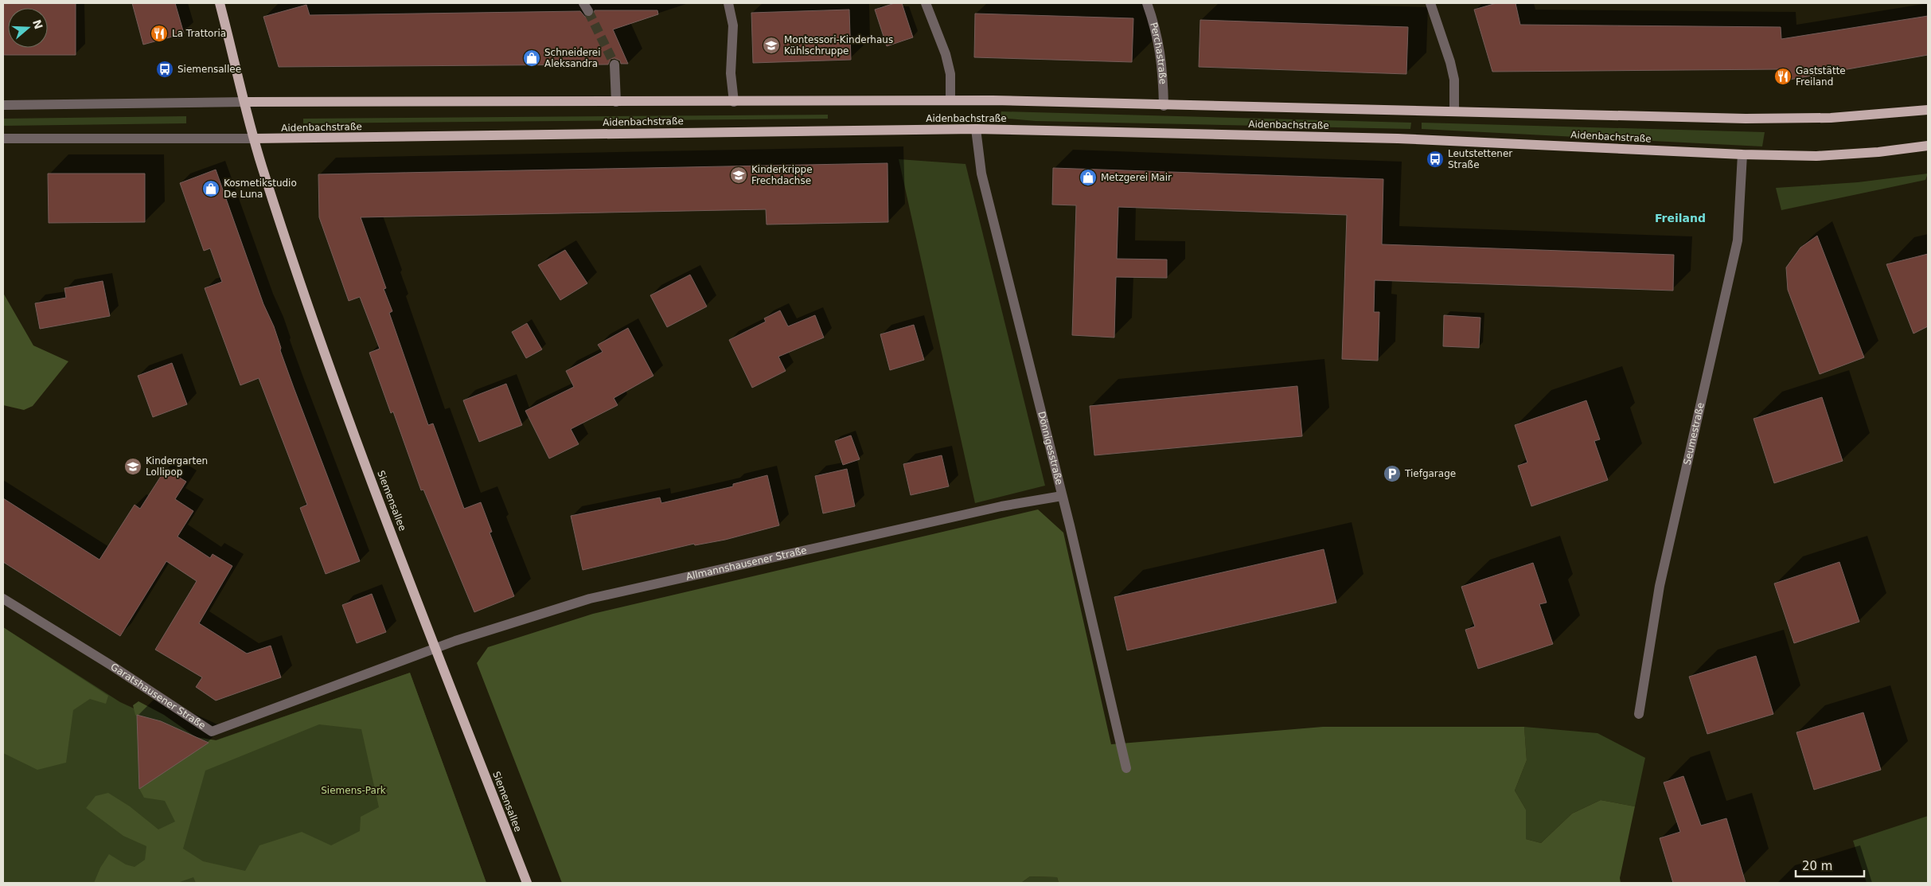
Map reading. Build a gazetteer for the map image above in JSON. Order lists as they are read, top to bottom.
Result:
{
  "streets": {
    "main road": ["Aidenbachstraße", "Siemensallee"],
    "street": [
      "Perchastraße",
      "Seumestraße",
      "Dönnigesstraße",
      "Allmannshausener Straße",
      "Garatshausener Straße"
    ]
  },
  "crossings": [
    ["Perchastraße", "Aidenbachstraße"],
    ["Aidenbachstraße", "Seumestraße"],
    ["Aidenbachstraße", "Dönnigesstraße"],
    ["Aidenbachstraße", "Siemensallee"],
    ["Dönnigesstraße", "Allmannshausener Straße"],
    ["Siemensallee", "Allmannshausener Straße"],
    ["Siemensallee", "Garatshausener Straße"],
    ["Allmannshausener Straße", "Garatshausener Straße"]
  ],
  "districts": ["Freiland"],
  "parks": ["Siemens-Park"],
  "places": {
    "restaurant": ["La Trattoria", "Gaststätte Freiland"],
    "school or university": ["Montessori-Kinderhaus Kühlschruppe", "Kinderkrippe Frechdachse", "Kindergarten Lollipop"],
    "shop": ["Schneiderei Aleksandra", "Metzgerei Mair", "Kosmetikstudio De Luna"],
    "bus stop": ["Siemensallee", "Leutstettener Straße"],
    "parking": ["Tiefgarage"]
  },
  "scale_bar": "20 m",
  "north": "right"
}
